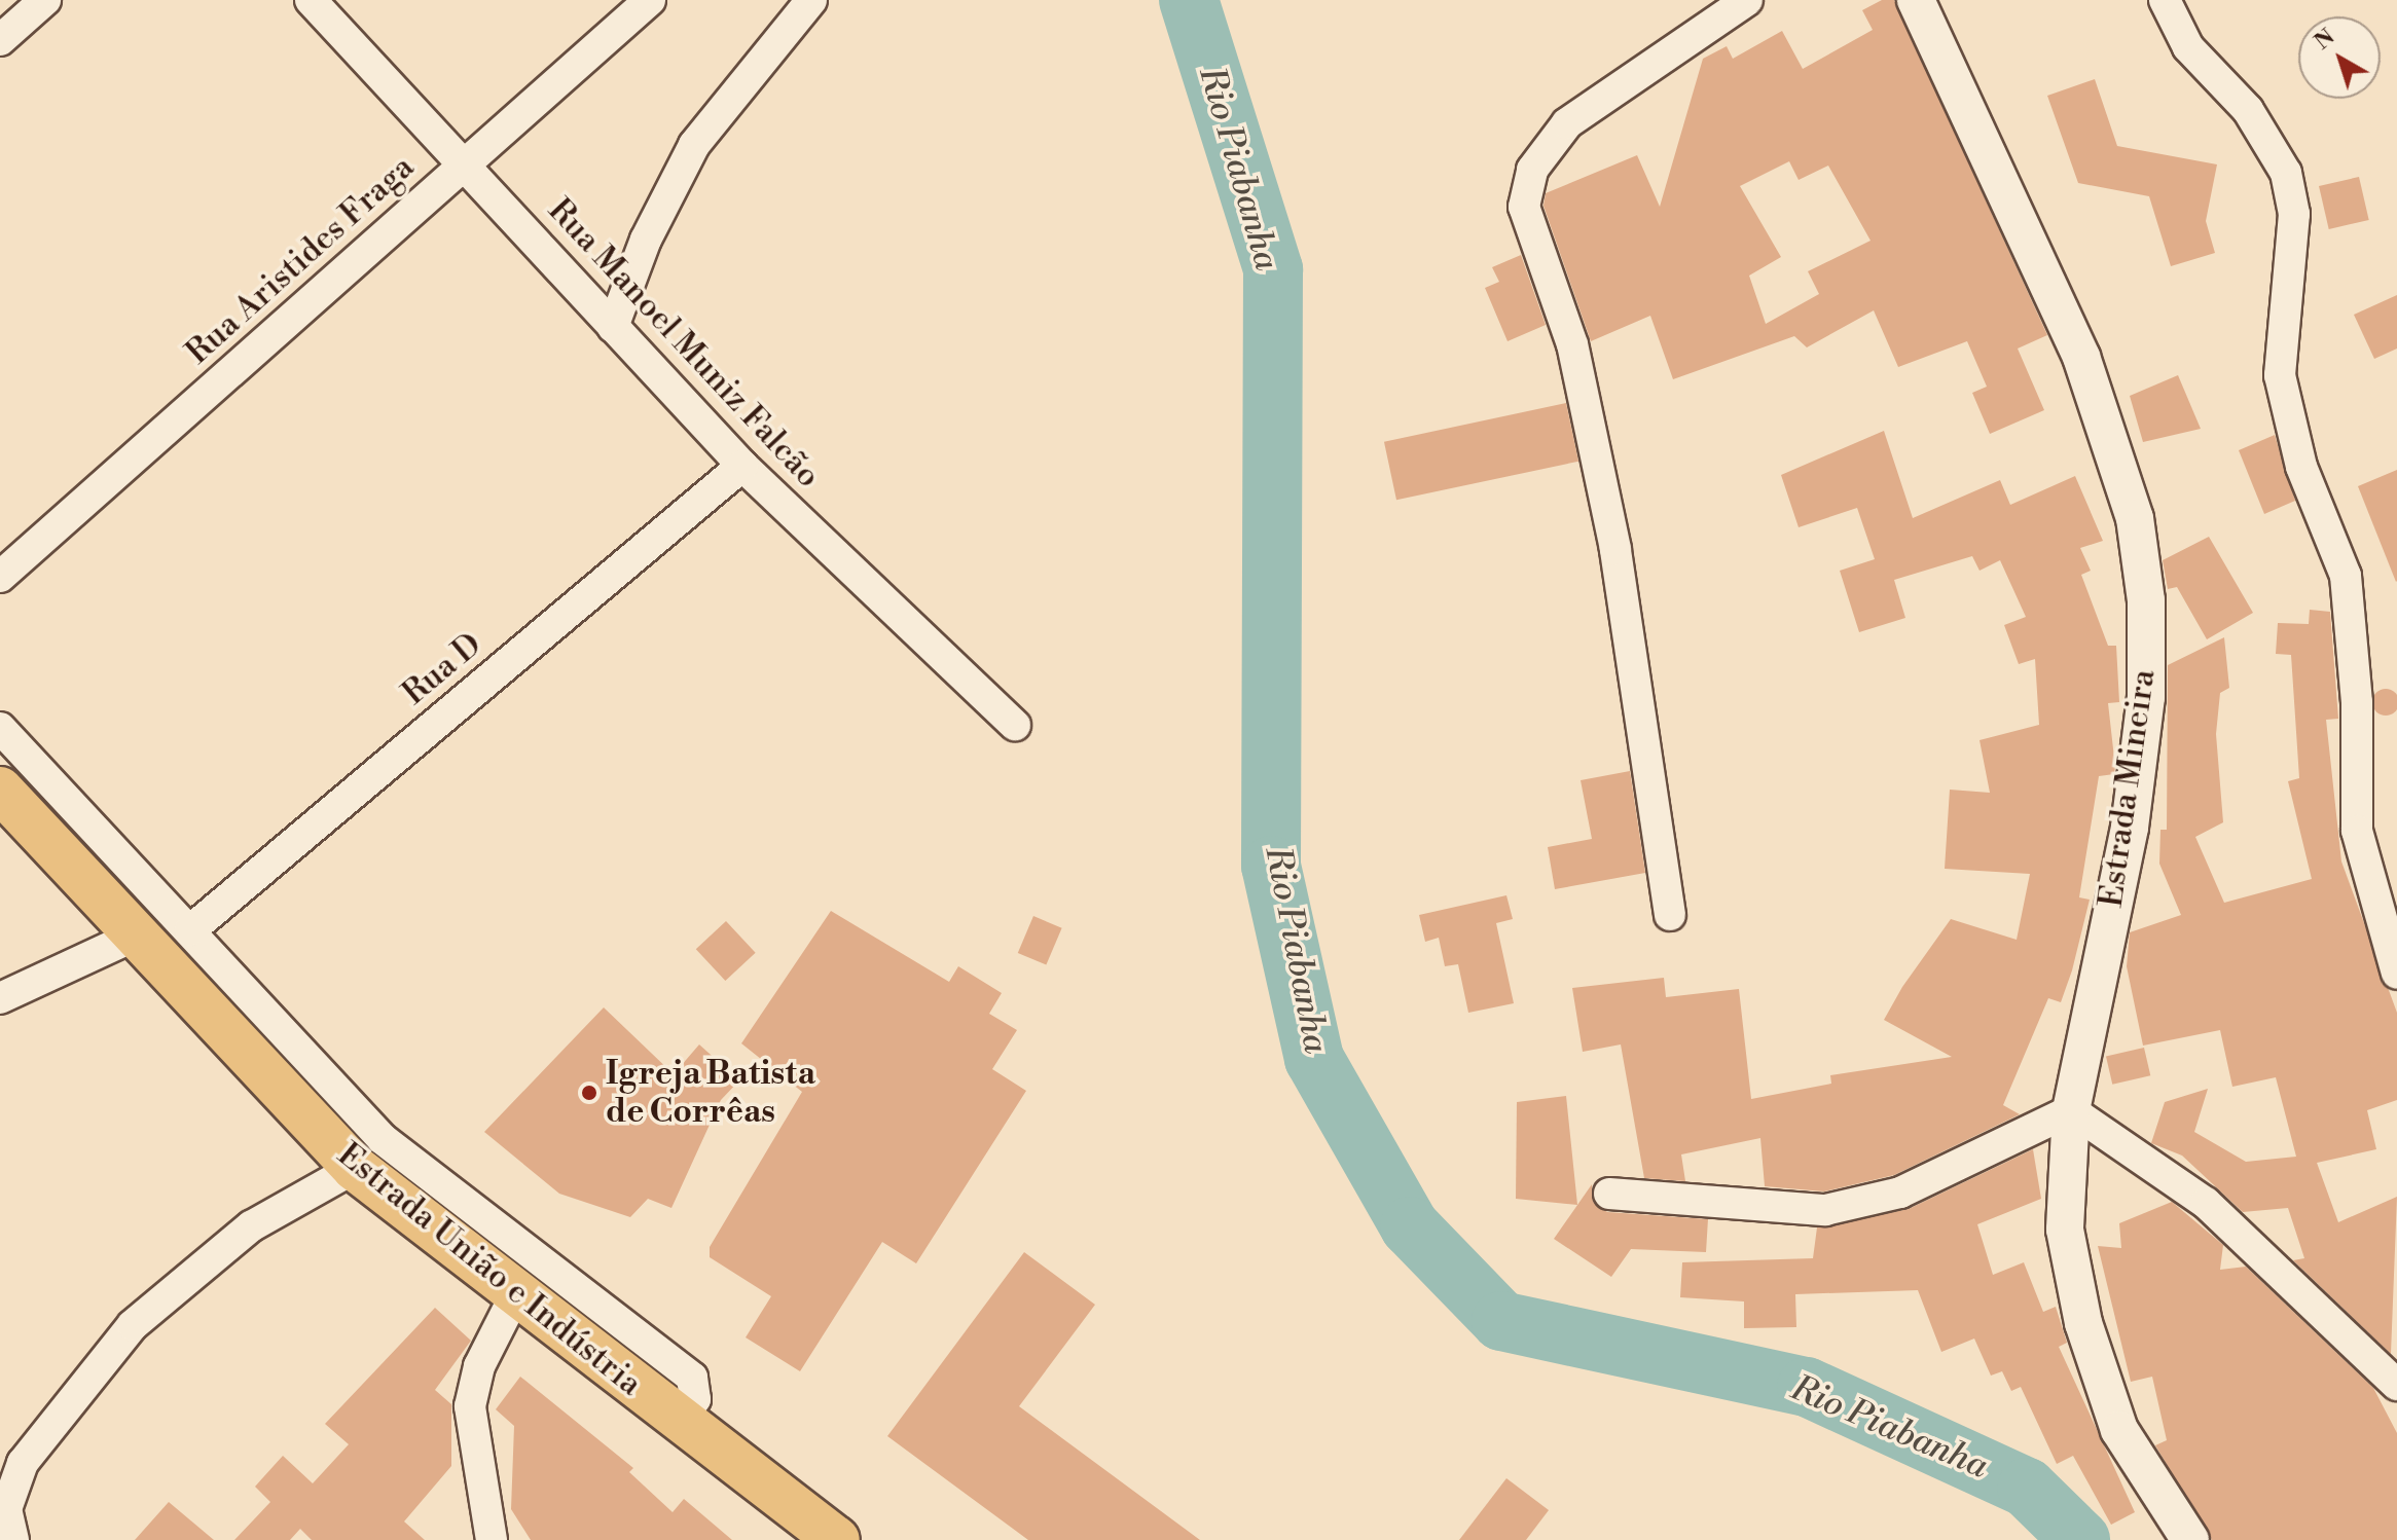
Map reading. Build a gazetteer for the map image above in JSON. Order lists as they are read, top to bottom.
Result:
{
  "streets": {
    "main road": ["Estrada União e Indústria"],
    "street": [
      "Rua Aristides Fraga",
      "Rua Manoel Muniz Falcão",
      "Rua D",
      "Estrada Mineira"
    ]
  },
  "crossings": [
    ["Rua Aristides Fraga", "Rua Manoel Muniz Falcão"],
    ["Rua Manoel Muniz Falcão", "Rua D"]
  ],
  "water": ["Rio Piabanha"],
  "places": ["Igreja Batista de Corrêas"],
  "north": "top left"
}
